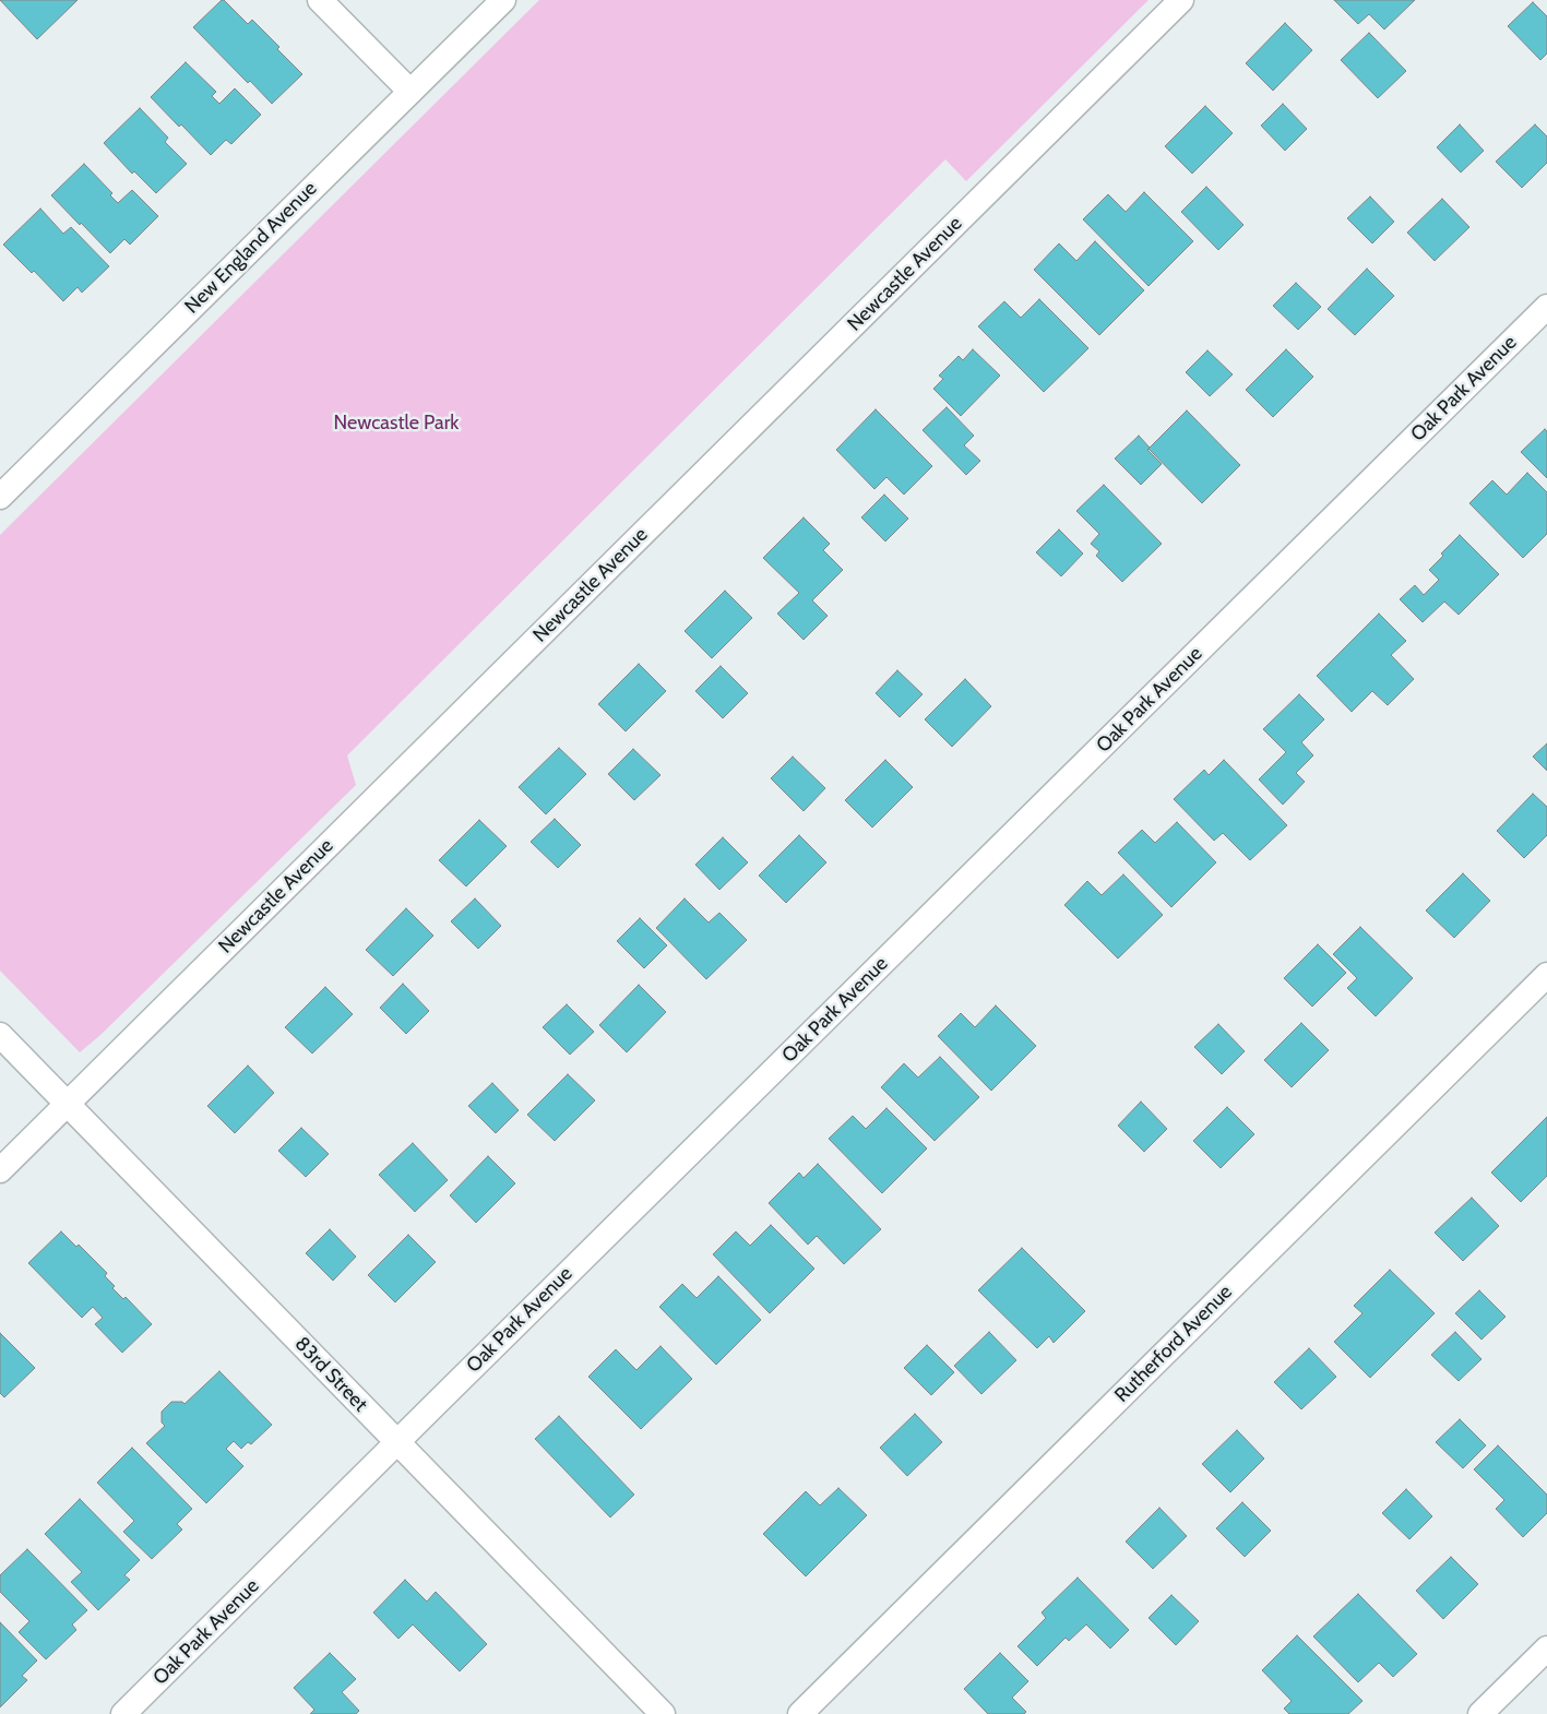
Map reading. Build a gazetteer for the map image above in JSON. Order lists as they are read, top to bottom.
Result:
{
  "streets": {
    "street": [
      "New England Avenue",
      "Newcastle Avenue",
      "Oak Park Avenue",
      "Rutherford Avenue",
      "83rd Street"
    ]
  },
  "crossings": [
    ["Newcastle Avenue", "83rd Street"],
    ["Oak Park Avenue", "83rd Street"]
  ],
  "parks": ["Newcastle Park"]
}
